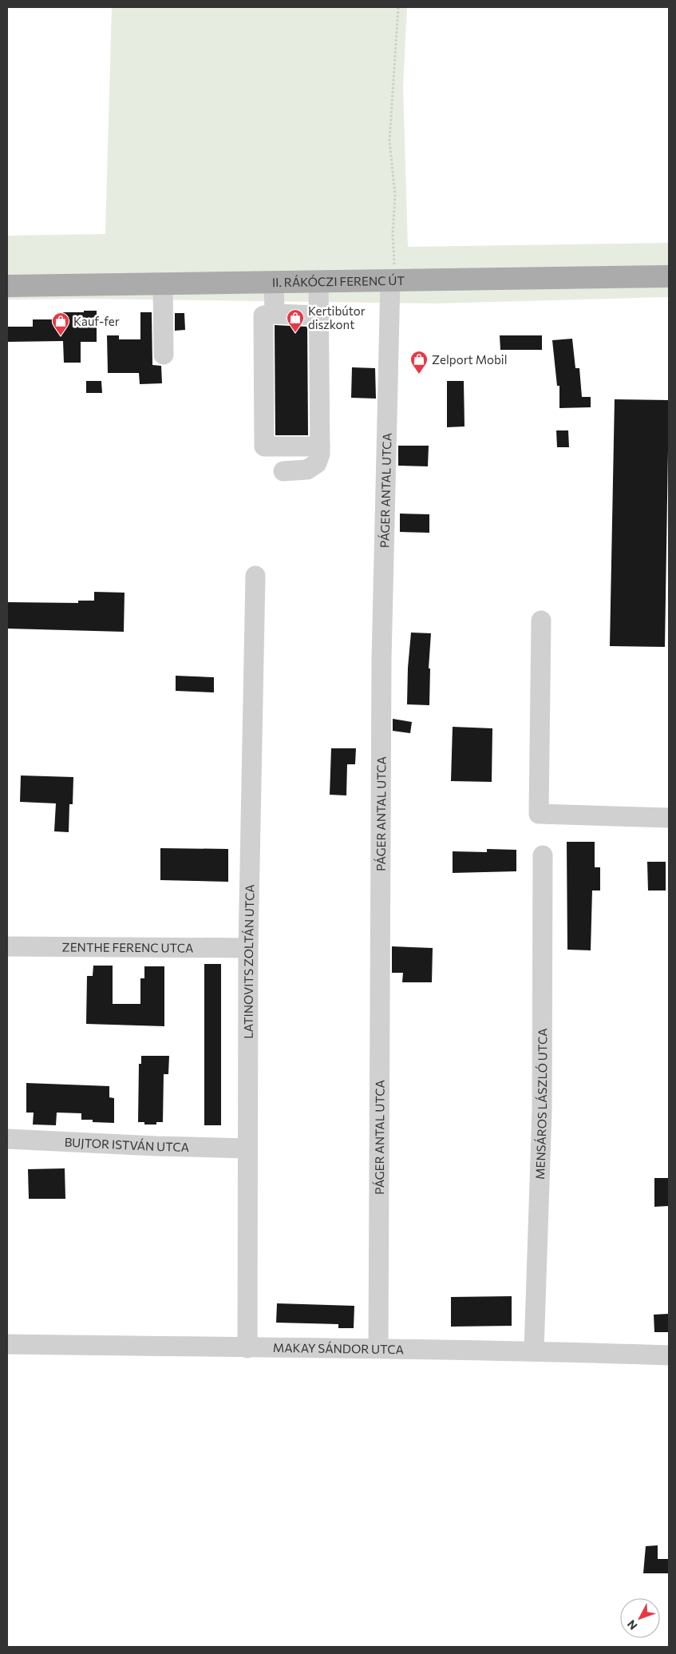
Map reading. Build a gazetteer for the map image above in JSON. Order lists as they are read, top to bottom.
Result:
{
  "streets": {
    "main road": ["II. RÁKÓCZI FERENC ÚT"],
    "street": [
      "PÁGER ANTAL UTCA",
      "ZENTHE FERENC UTCA",
      "LATINOVITS ZOLTÁN UTCA",
      "MENSÁROS LÁSZLÓ UTCA",
      "BUJTOR ISTVÁN UTCA",
      "MAKAY SÁNDOR UTCA"
    ]
  },
  "crossings": [
    ["II. RÁKÓCZI FERENC ÚT", "PÁGER ANTAL UTCA"],
    ["PÁGER ANTAL UTCA", "MAKAY SÁNDOR UTCA"],
    ["ZENTHE FERENC UTCA", "LATINOVITS ZOLTÁN UTCA"],
    ["LATINOVITS ZOLTÁN UTCA", "BUJTOR ISTVÁN UTCA"],
    ["LATINOVITS ZOLTÁN UTCA", "MAKAY SÁNDOR UTCA"],
    ["MENSÁROS LÁSZLÓ UTCA", "MAKAY SÁNDOR UTCA"]
  ],
  "places": {
    "shop": ["Kertibútor diszkont", "Kauf-fer", "Zelport Mobil"]
  },
  "north": "bottom left"
}
